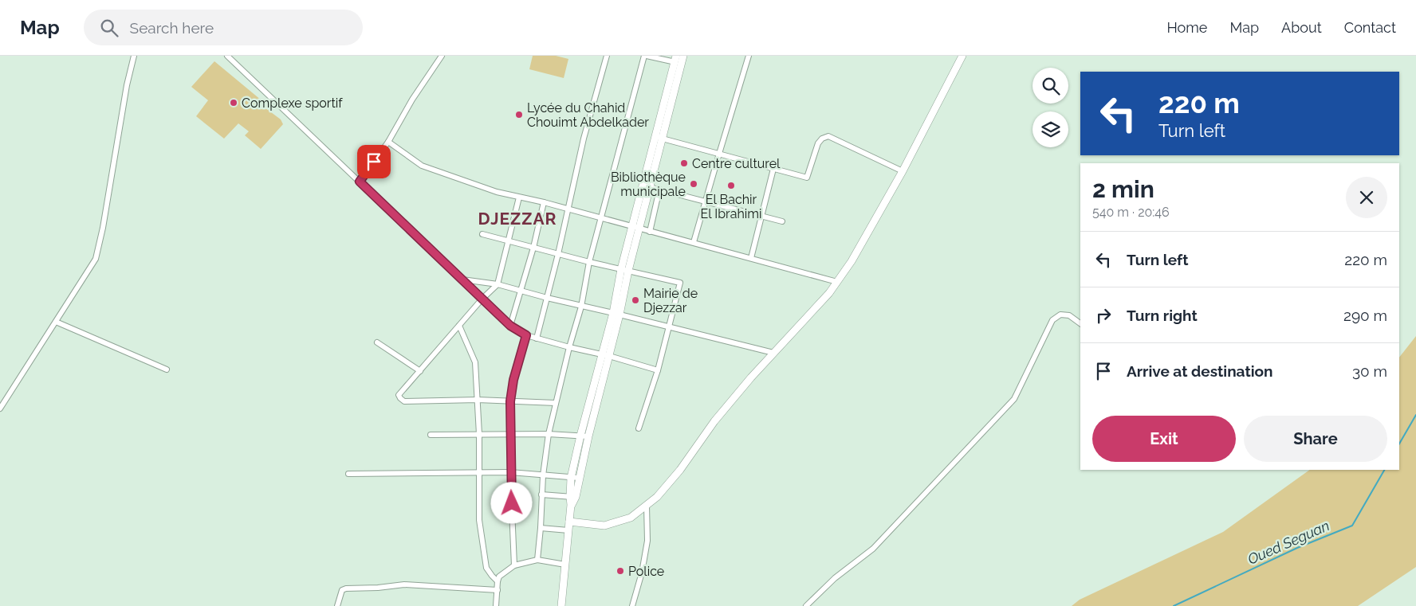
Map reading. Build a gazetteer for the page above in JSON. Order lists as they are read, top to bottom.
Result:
{
  "districts": ["DJEZZAR"],
  "water": ["Oued Seguan"],
  "places": [
    "Complexe sportif",
    "Lycée du Chahid Chouimt Abdelkader",
    "Centre culturel",
    "Bibliothèque municipale",
    "El Bachir El Ibrahimi",
    "Mairie de Djezzar",
    "Police"
  ],
  "page": {
    "header": "Map",
    "search": "Search here",
    "nav": [
      "Home",
      "Map",
      "About",
      "Contact"
    ],
    "turn": ["220 m", "Turn left"],
    "heading": ["2 min", "540 m · 20:46"],
    "list": [
      {
        "name": "Turn left",
        "value": "220 m"
      },
      {
        "name": "Turn right",
        "value": "290 m"
      },
      {
        "name": "Arrive at destination",
        "value": "30 m"
      }
    ],
    "buttons": ["Exit", "Share"]
  }
}
